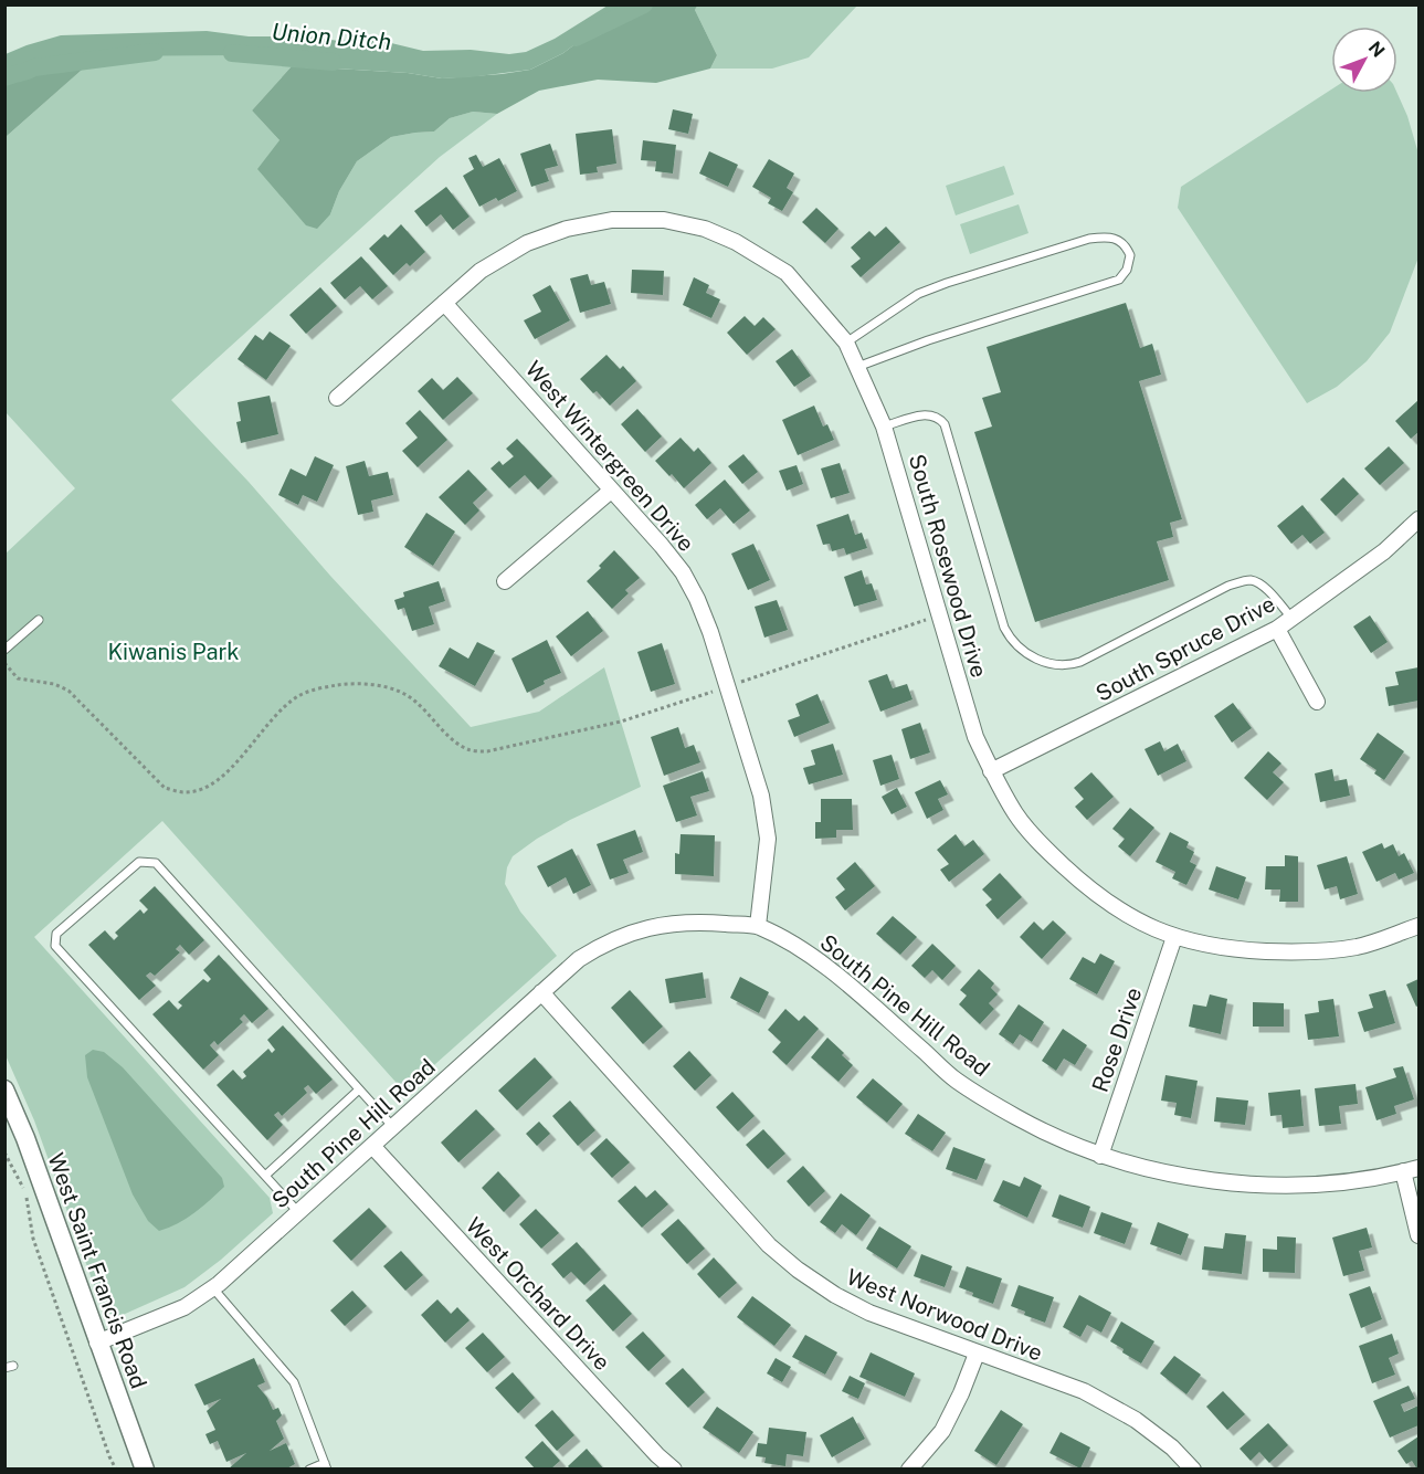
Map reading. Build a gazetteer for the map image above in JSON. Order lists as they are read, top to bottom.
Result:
{
  "streets": {
    "street": [
      "West Wintergreen Drive",
      "South Rosewood Drive",
      "South Spruce Drive",
      "South Pine Hill Road",
      "Rose Drive",
      "West Saint Francis Road",
      "West Orchard Drive",
      "West Norwood Drive"
    ]
  },
  "crossings": [
    ["West Wintergreen Drive", "South Rosewood Drive"],
    ["West Wintergreen Drive", "South Pine Hill Road"],
    ["South Rosewood Drive", "South Spruce Drive"],
    ["South Rosewood Drive", "Rose Drive"],
    ["South Pine Hill Road", "Rose Drive"],
    ["South Pine Hill Road", "West Saint Francis Road"],
    ["South Pine Hill Road", "West Orchard Drive"],
    ["South Pine Hill Road", "West Norwood Drive"]
  ],
  "water": ["Union Ditch"],
  "parks": ["Kiwanis Park"],
  "north": "top right"
}
